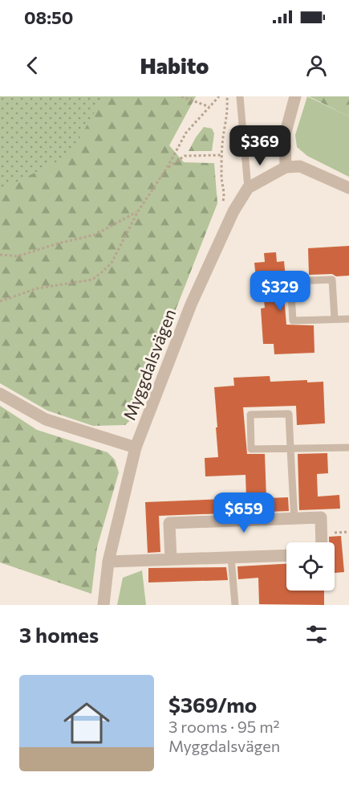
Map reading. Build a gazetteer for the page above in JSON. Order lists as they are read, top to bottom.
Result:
{
  "streets": {
    "street": ["Myggdalsvägen"]
  },
  "page": {
    "status": "08:50",
    "header": "Habito",
    "price": ["$369", "$329", "$659"],
    "heading": "3 homes",
    "list": [
      {
        "name": "$369/mo",
        "note": "3 rooms · 95 m² · Myggdalsvägen"
      }
    ]
  }
}
